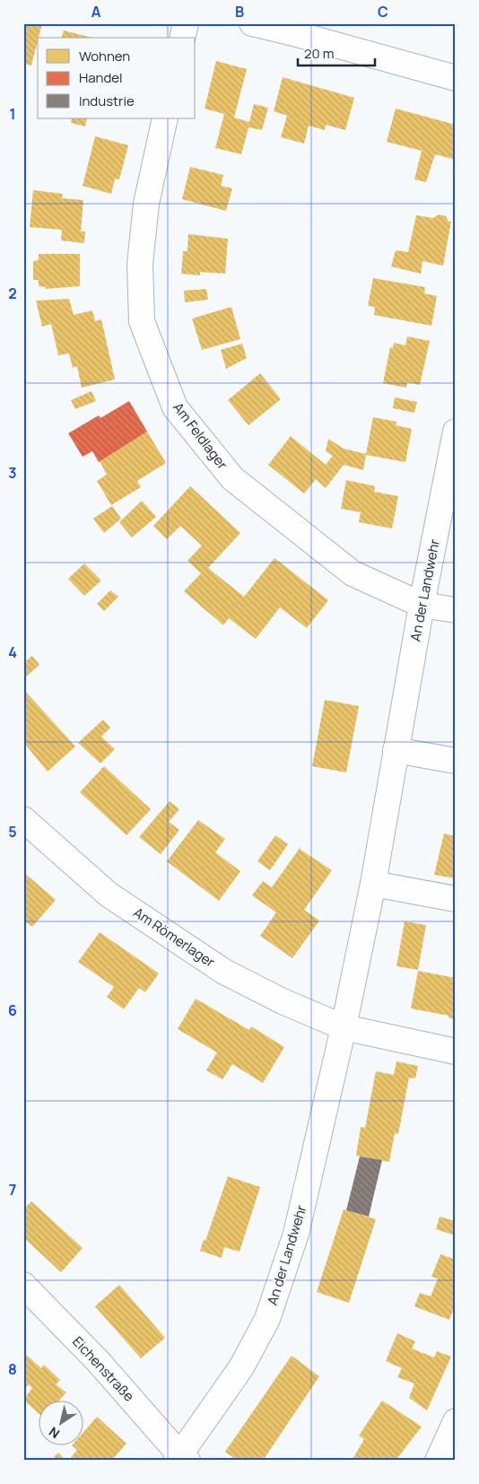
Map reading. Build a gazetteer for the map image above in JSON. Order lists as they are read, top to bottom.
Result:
{
  "streets": {
    "street": [
      "Am Feldlager",
      "An der Landwehr",
      "Am Römerlager",
      "Eichenstraße"
    ]
  },
  "crossings": [
    ["Am Feldlager", "An der Landwehr"],
    ["An der Landwehr", "Am Römerlager"],
    ["An der Landwehr", "Eichenstraße"]
  ],
  "legend": ["Wohnen", "Handel", "Industrie"],
  "scale_bar": "20 m",
  "north": "bottom left",
  "grid": {
    "columns": ["A", "B", "C"],
    "rows": [
      "1",
      "2",
      "3",
      "4",
      "5",
      "6",
      "7",
      "8"
    ]
  }
}
